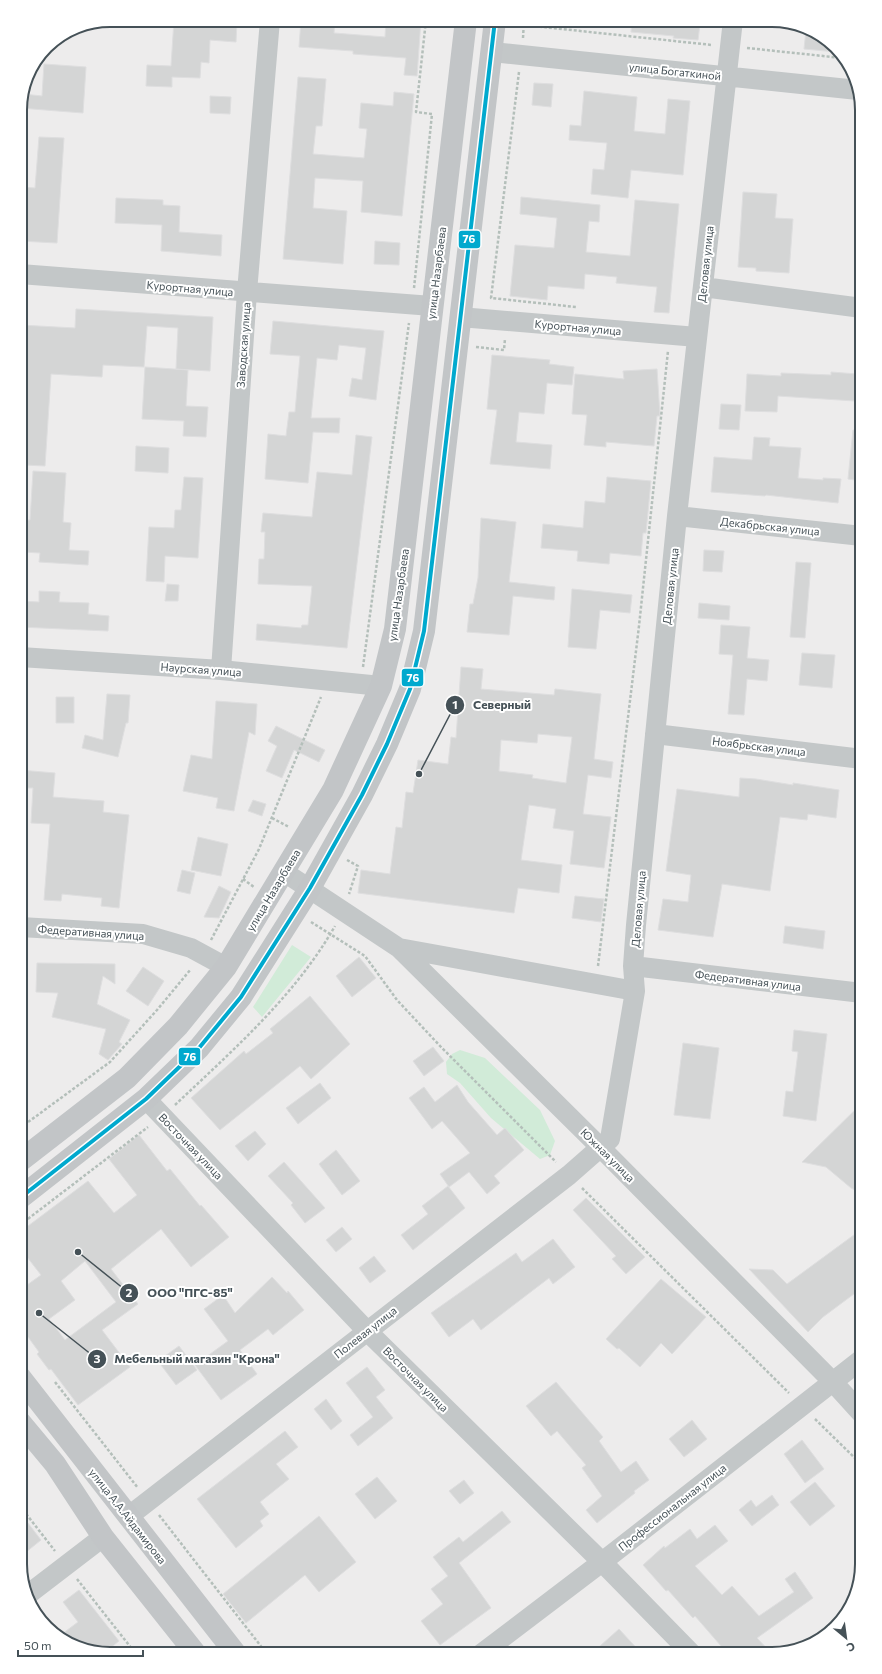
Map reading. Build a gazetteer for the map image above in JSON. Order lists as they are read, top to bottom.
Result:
{
  "streets": {
    "main road": ["улица Назарбаева", "улица А.А.Айдамирова"],
    "street": [
      "улица Богаткиной",
      "Деловая улица",
      "Курортная улица",
      "Заводская улица",
      "Декабрьская улица",
      "Наурская улица",
      "Ноябрьская улица",
      "Федеративная улица",
      "Восточная улица",
      "Южная улица",
      "Полевая улица",
      "Профессиональная улица"
    ]
  },
  "crossings": [
    ["улица Богаткиной", "Деловая улица"],
    ["Деловая улица", "Курортная улица"],
    ["Деловая улица", "Декабрьская улица"],
    ["Деловая улица", "Ноябрьская улица"],
    ["Деловая улица", "Федеративная улица"],
    ["Деловая улица", "Южная улица"],
    ["Деловая улица", "Полевая улица"],
    ["улица Назарбаева", "Курортная улица"],
    ["улица Назарбаева", "Наурская улица"],
    ["улица Назарбаева", "Федеративная улица"],
    ["улица Назарбаева", "Южная улица"],
    ["Курортная улица", "Заводская улица"],
    ["Заводская улица", "Наурская улица"],
    ["Восточная улица", "Полевая улица"],
    ["Восточная улица", "Профессиональная улица"],
    ["Южная улица", "Полевая улица"],
    ["Южная улица", "Профессиональная улица"],
    ["Полевая улица", "улица А.А.Айдамирова"]
  ],
  "places": ["Северный", "ООО \"ПГС-85\"", "Мебельный магазин \"Крона\""],
  "lines": ["transit line 76"],
  "scale_bar": "50 m",
  "north": "bottom right"
}
